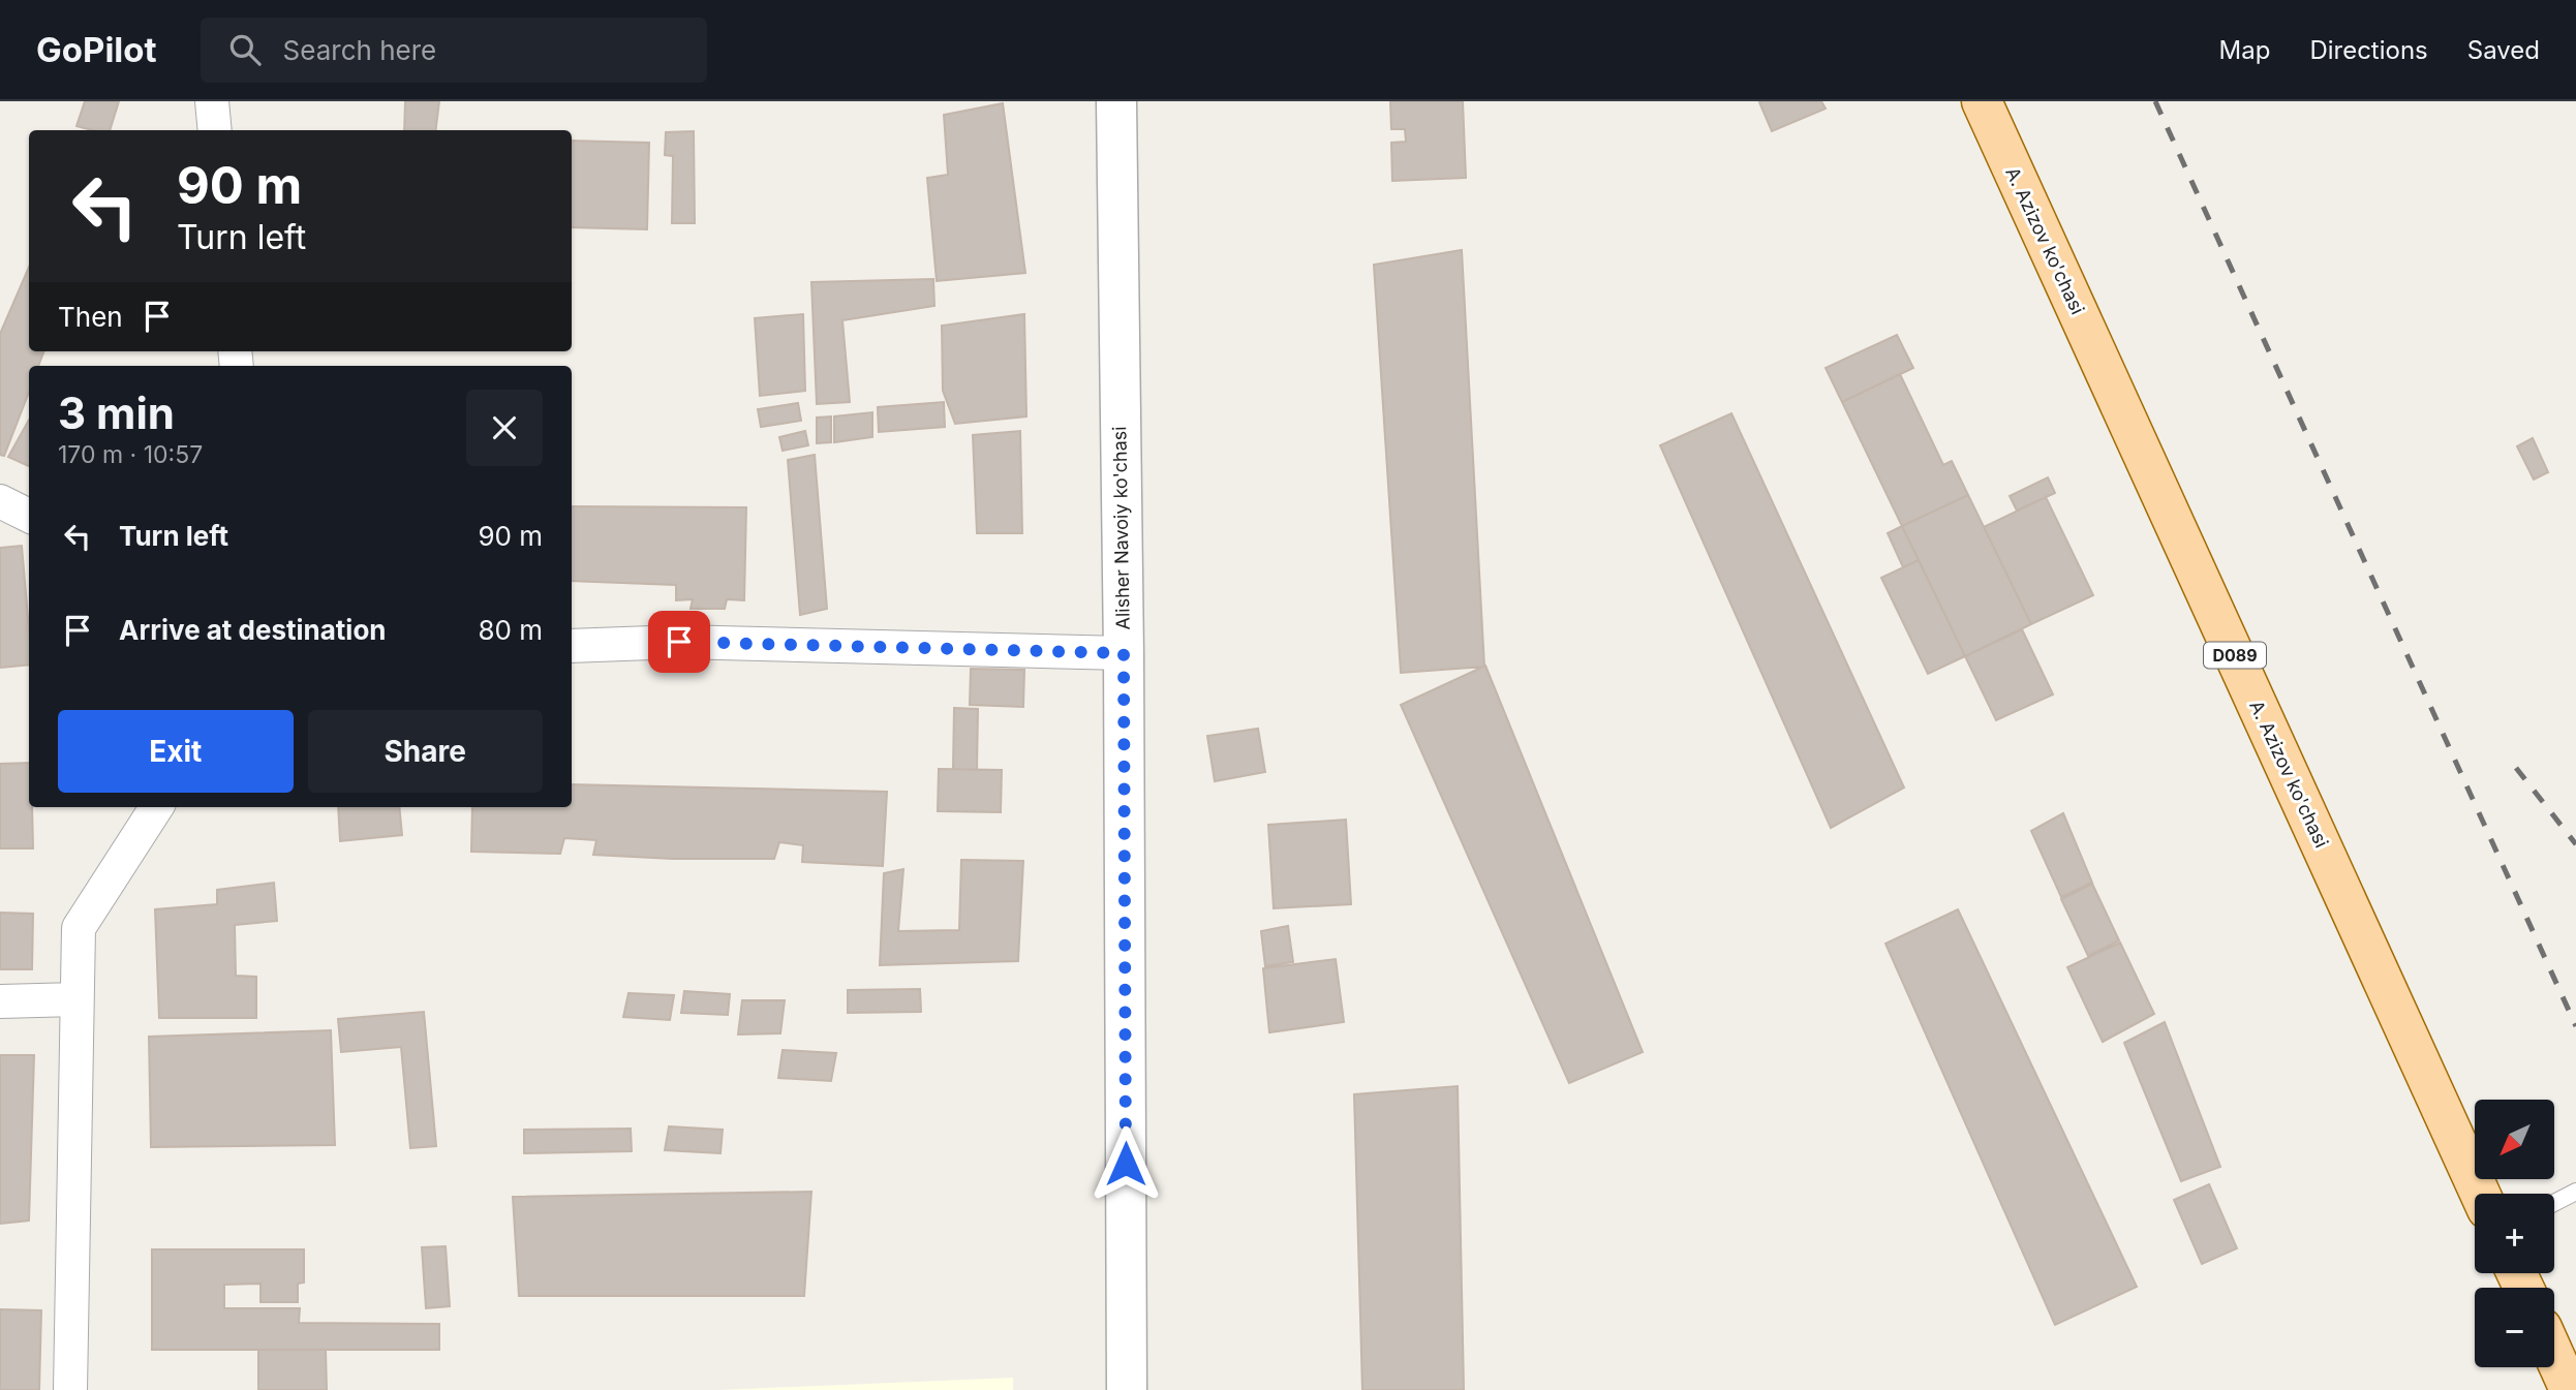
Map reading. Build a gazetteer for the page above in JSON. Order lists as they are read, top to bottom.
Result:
{
  "streets": {
    "main road": ["A. Azizov ko'chasi", "D089"],
    "street": ["Alisher Navoiy ko'chasi"]
  },
  "north": "bottom left",
  "page": {
    "header": "GoPilot",
    "search": "Search here",
    "nav": ["Map", "Directions", "Saved"],
    "turn": ["90 m", "Turn left"],
    "then": "Then",
    "heading": ["3 min", "170 m · 10:57"],
    "list": [
      {
        "name": "Turn left",
        "value": "90 m"
      },
      {
        "name": "Arrive at destination",
        "value": "80 m"
      }
    ],
    "buttons": ["Exit", "Share"],
    "map_buttons": ["+", "−"]
  }
}
